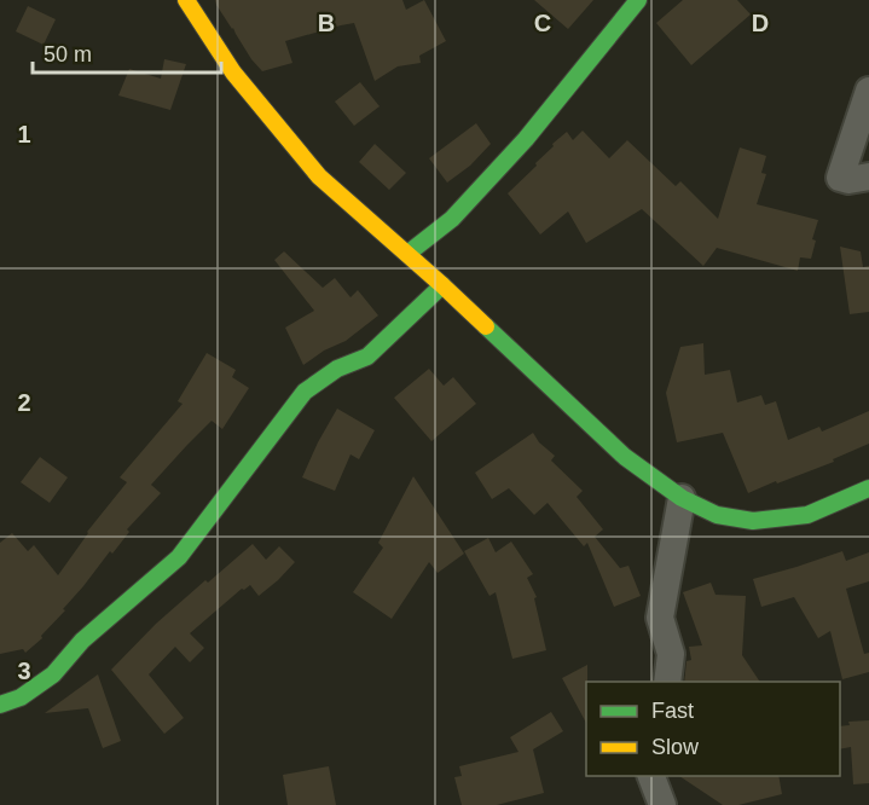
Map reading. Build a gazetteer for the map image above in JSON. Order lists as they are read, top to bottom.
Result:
{
  "legend": ["Fast", "Slow"],
  "scale_bar": "50 m",
  "grid": {
    "columns": ["B", "C", "D"],
    "rows": ["1", "2", "3"]
  }
}
